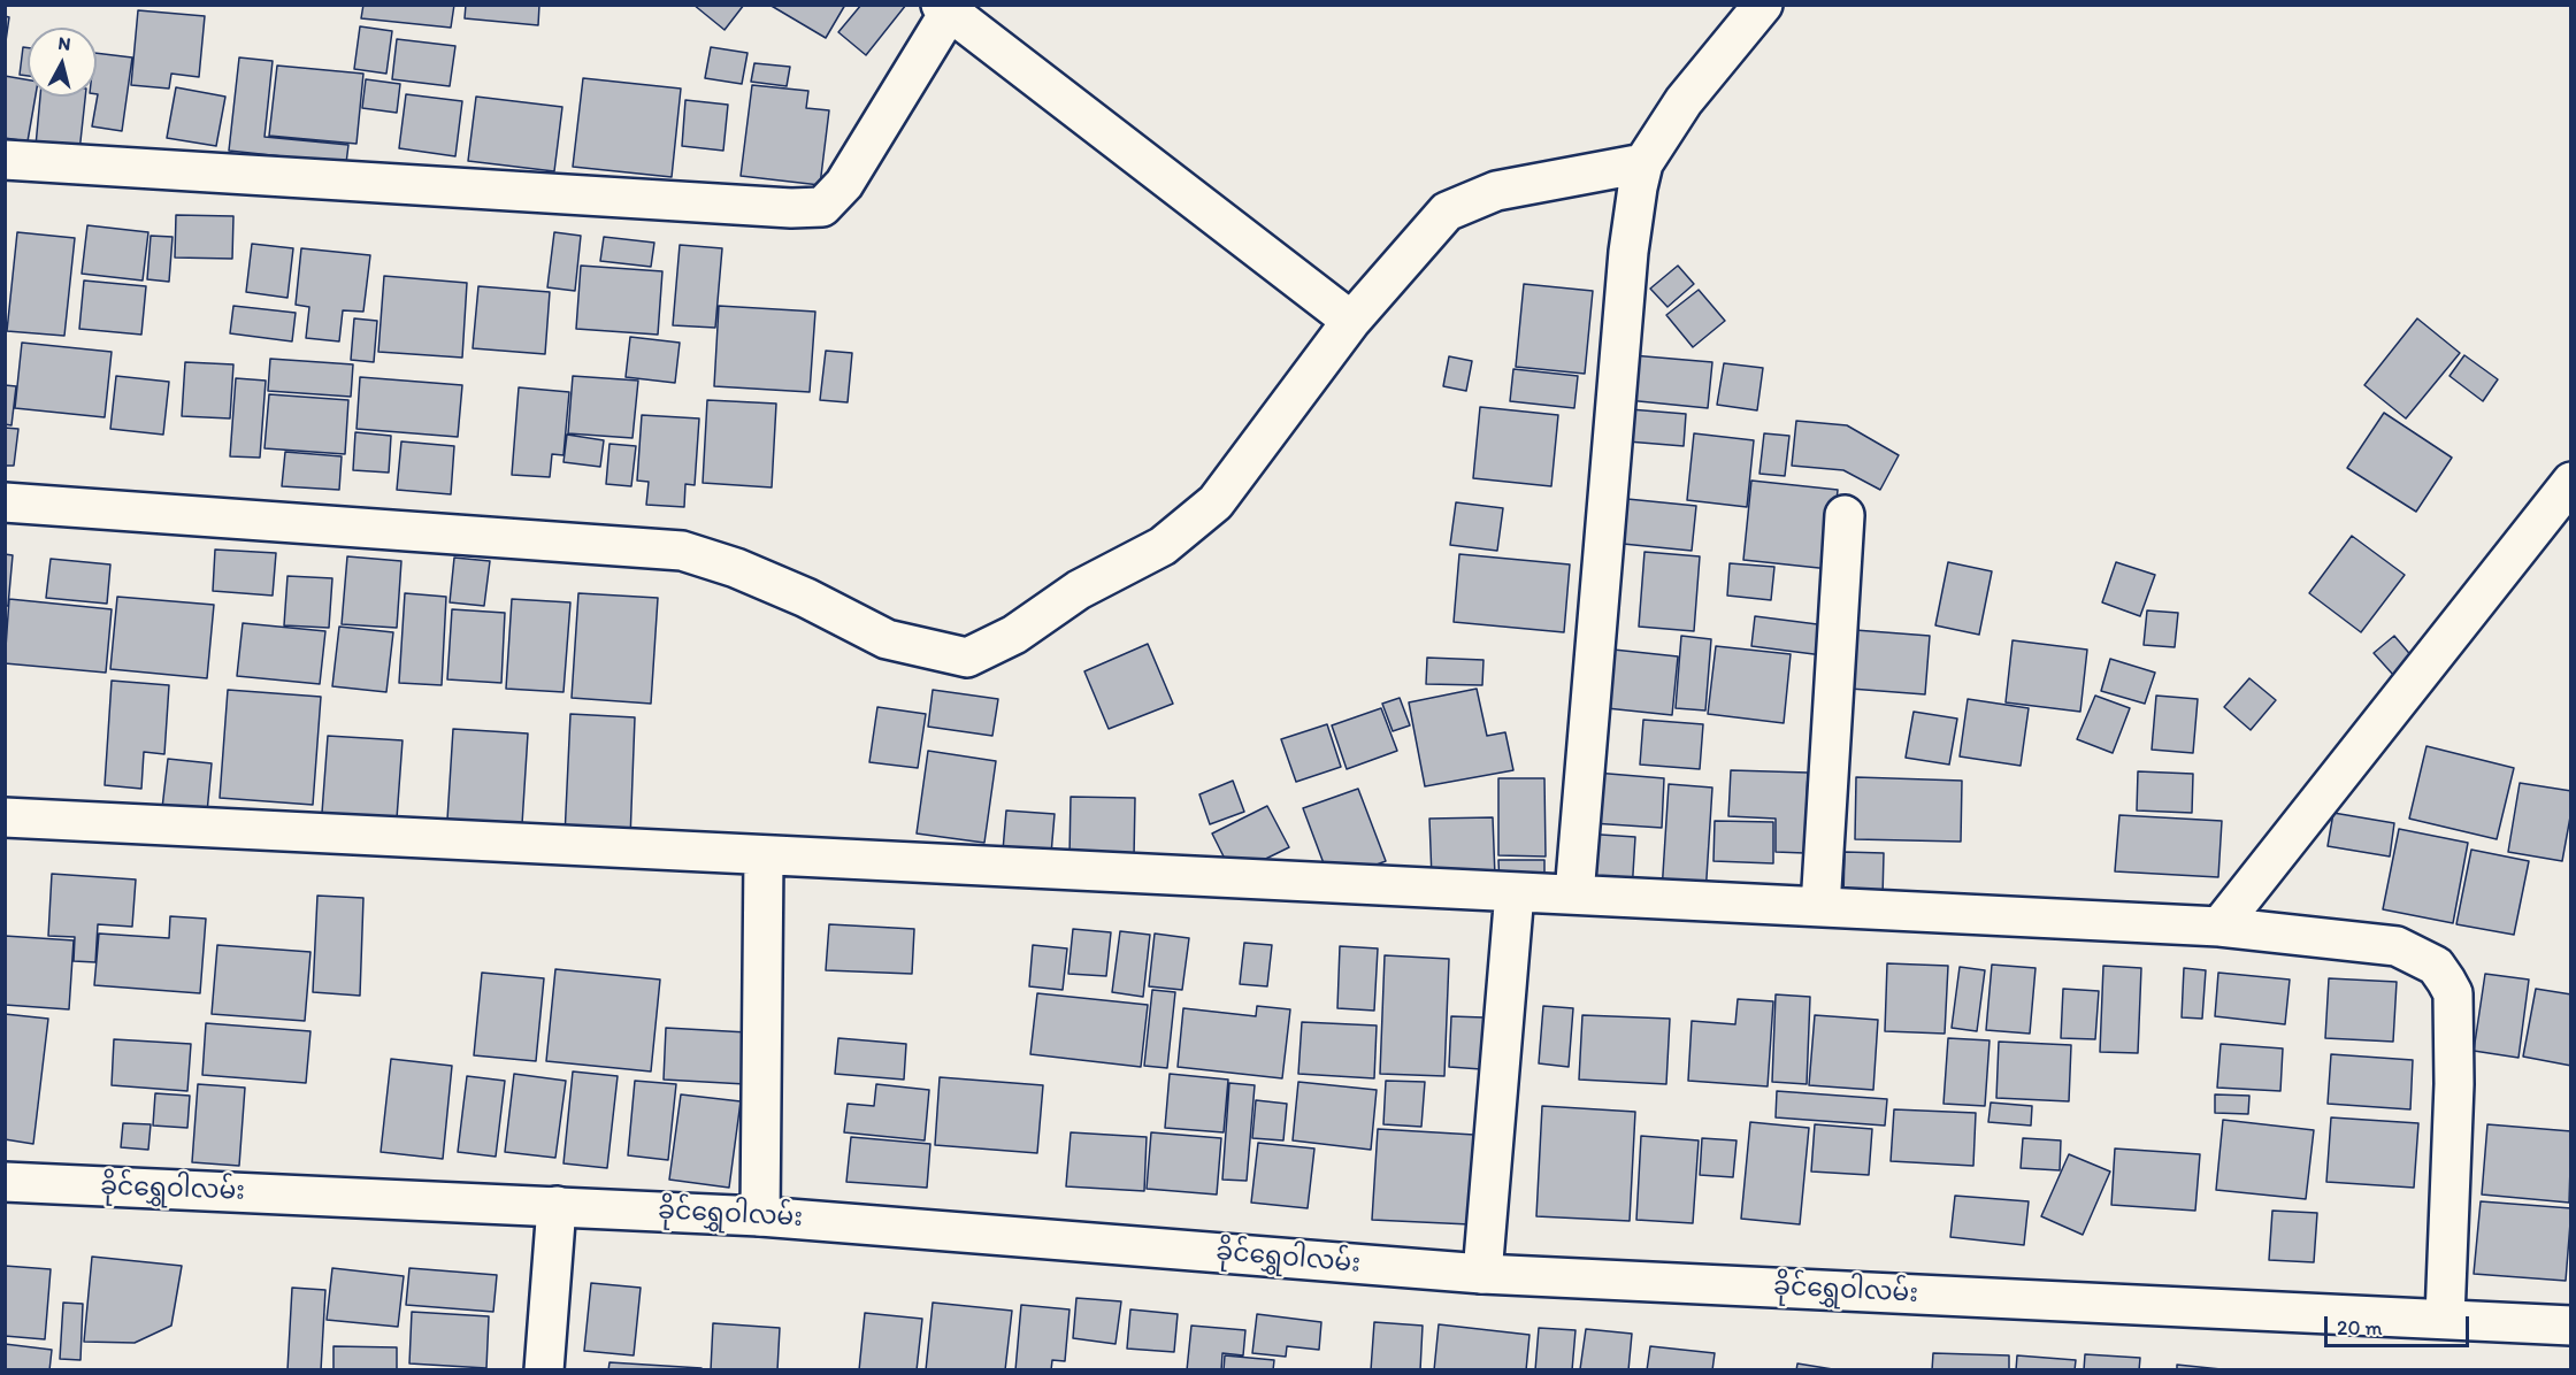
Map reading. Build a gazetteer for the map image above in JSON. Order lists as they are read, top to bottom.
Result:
{
  "streets": {
    "street": ["ခိုင်ရွှေဝါလမ်း"]
  },
  "scale_bar": "20 m",
  "north": "top"
}
